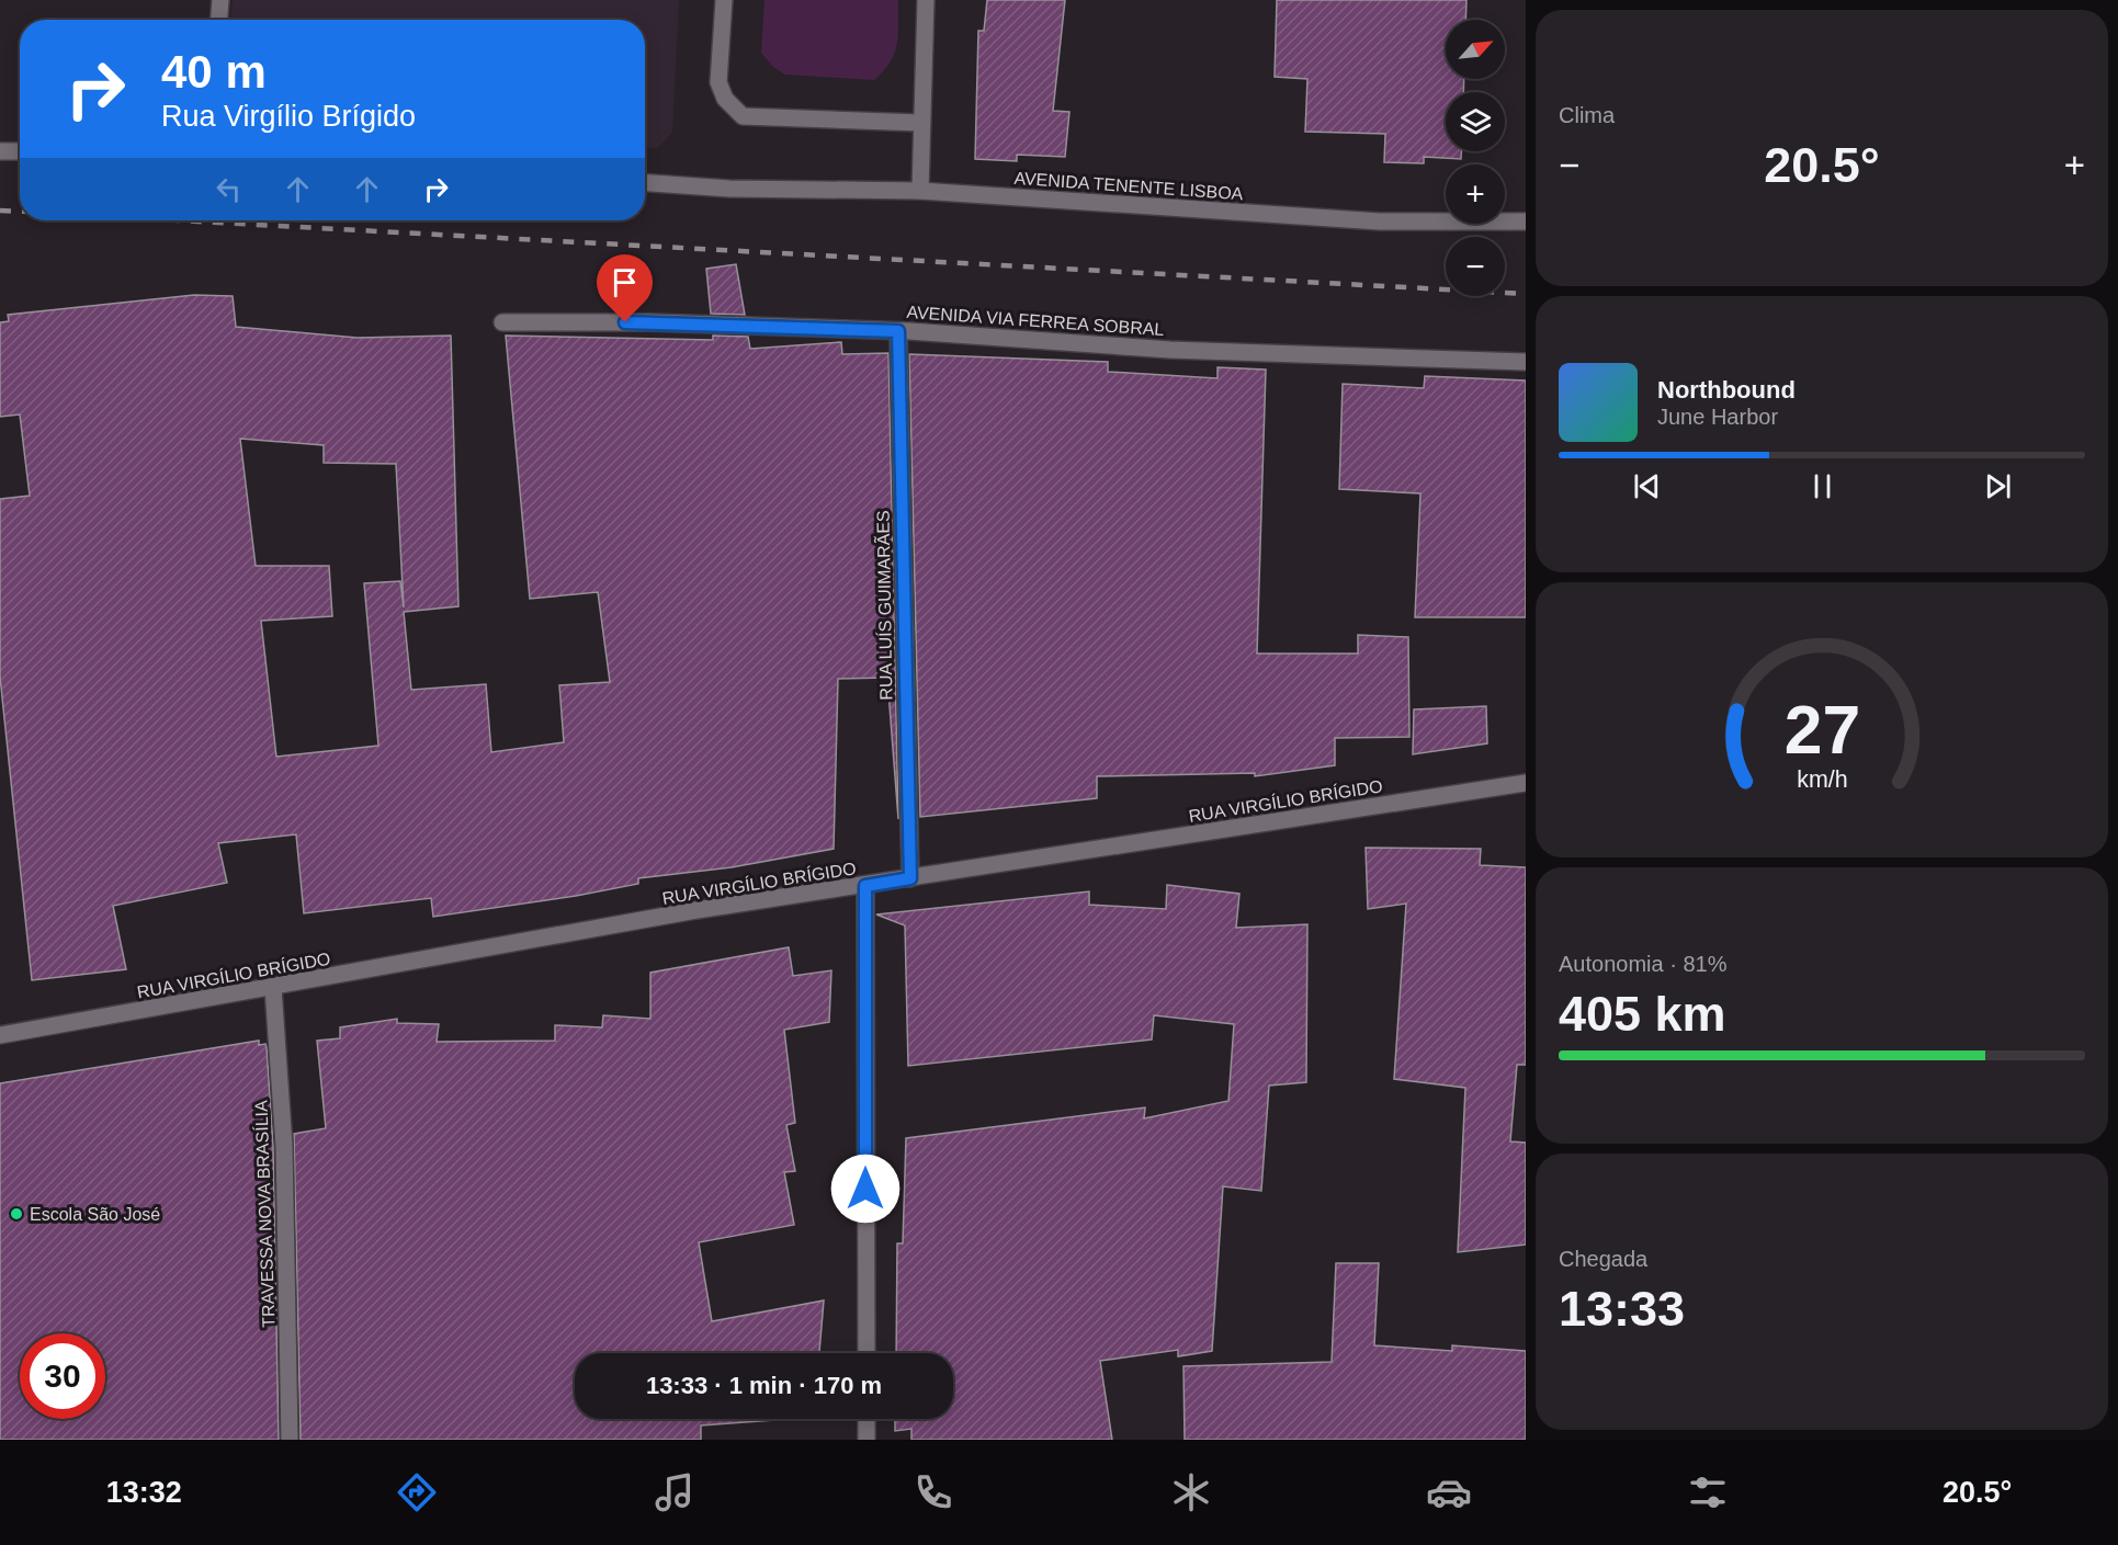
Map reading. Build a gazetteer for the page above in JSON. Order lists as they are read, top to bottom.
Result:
{
  "streets": {
    "street": [
      "AVENIDA TENENTE LISBOA",
      "AVENIDA VIA FERREA SOBRAL",
      "RUA LUÍS GUIMARÃES",
      "RUA VIRGÍLIO BRÍGIDO",
      "TRAVESSA NOVA BRASÍLIA"
    ]
  },
  "crossings": [
    ["AVENIDA VIA FERREA SOBRAL", "RUA LUÍS GUIMARÃES"],
    ["RUA LUÍS GUIMARÃES", "RUA VIRGÍLIO BRÍGIDO"],
    ["RUA VIRGÍLIO BRÍGIDO", "TRAVESSA NOVA BRASÍLIA"]
  ],
  "places": ["Escola São José"],
  "north": "top right",
  "page": {
    "tile": [
      "Clima",
      ["Autonomia · 81%", "405 km"],
      ["Chegada", "13:33"]
    ],
    "map_buttons": ["+", "−"],
    "turn": ["40 m", "Rua Virgílio Brígido"],
    "heat": ["−", "20.5°", "+"],
    "song": ["Northbound", "June Harbor"],
    "limit": "30",
    "trip": "13:33 · 1 min · 170 m",
    "tabs": ["13:32", "20.5°"],
    "gauge": ["27", "km/h"]
  }
}
